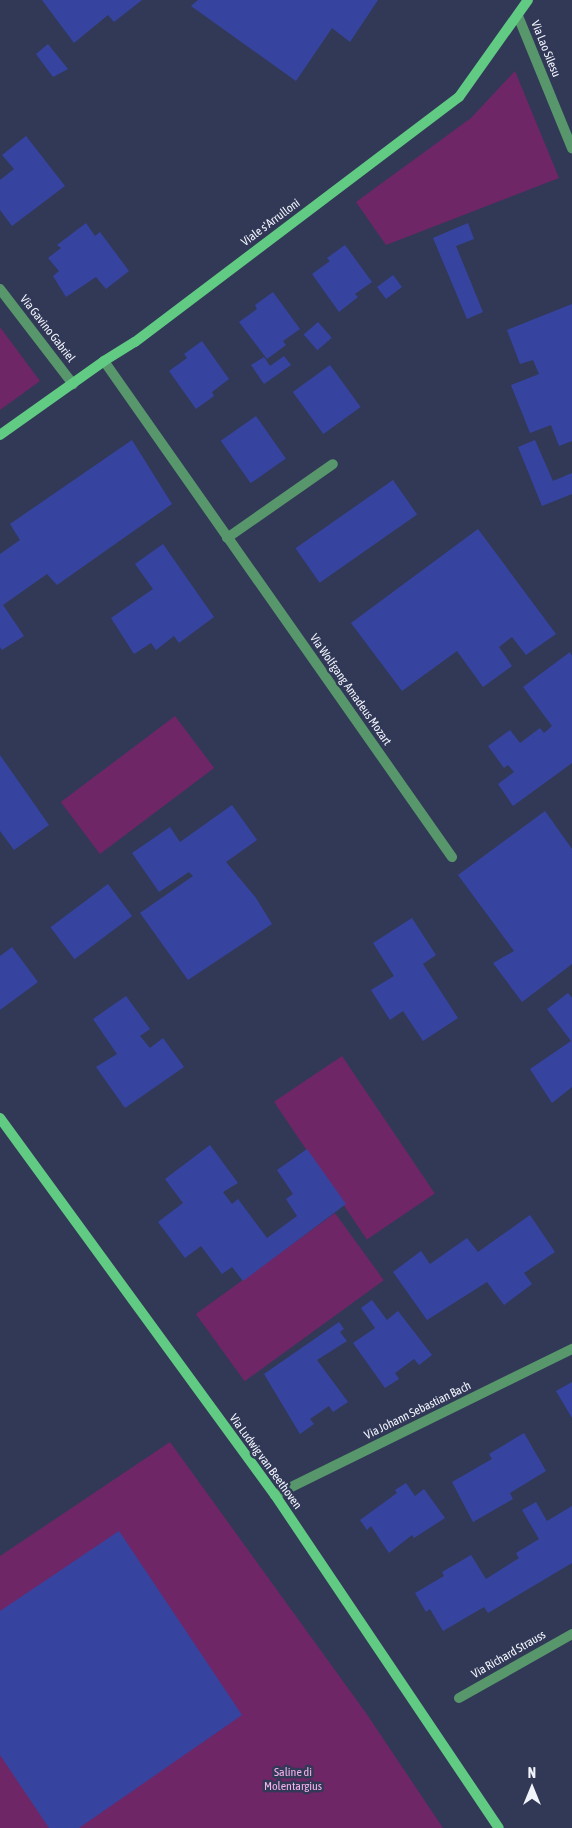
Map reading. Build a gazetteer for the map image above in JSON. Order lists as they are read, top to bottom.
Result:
{
  "streets": {
    "street": [
      "Via Lao Silesu",
      "Viale s'Arrulloni",
      "Via Gavino Gabriel",
      "Via Wolfgang Amadeus Mozart",
      "Via Johann Sebastian Bach",
      "Via Ludwig van Beethoven",
      "Via Richard Strauss"
    ]
  },
  "crossings": [
    ["Via Lao Silesu", "Viale s'Arrulloni"],
    ["Viale s'Arrulloni", "Via Gavino Gabriel"],
    ["Viale s'Arrulloni", "Via Wolfgang Amadeus Mozart"],
    ["Via Johann Sebastian Bach", "Via Ludwig van Beethoven"]
  ],
  "parks": ["Saline di Molentargius"],
  "north": "top"
}
